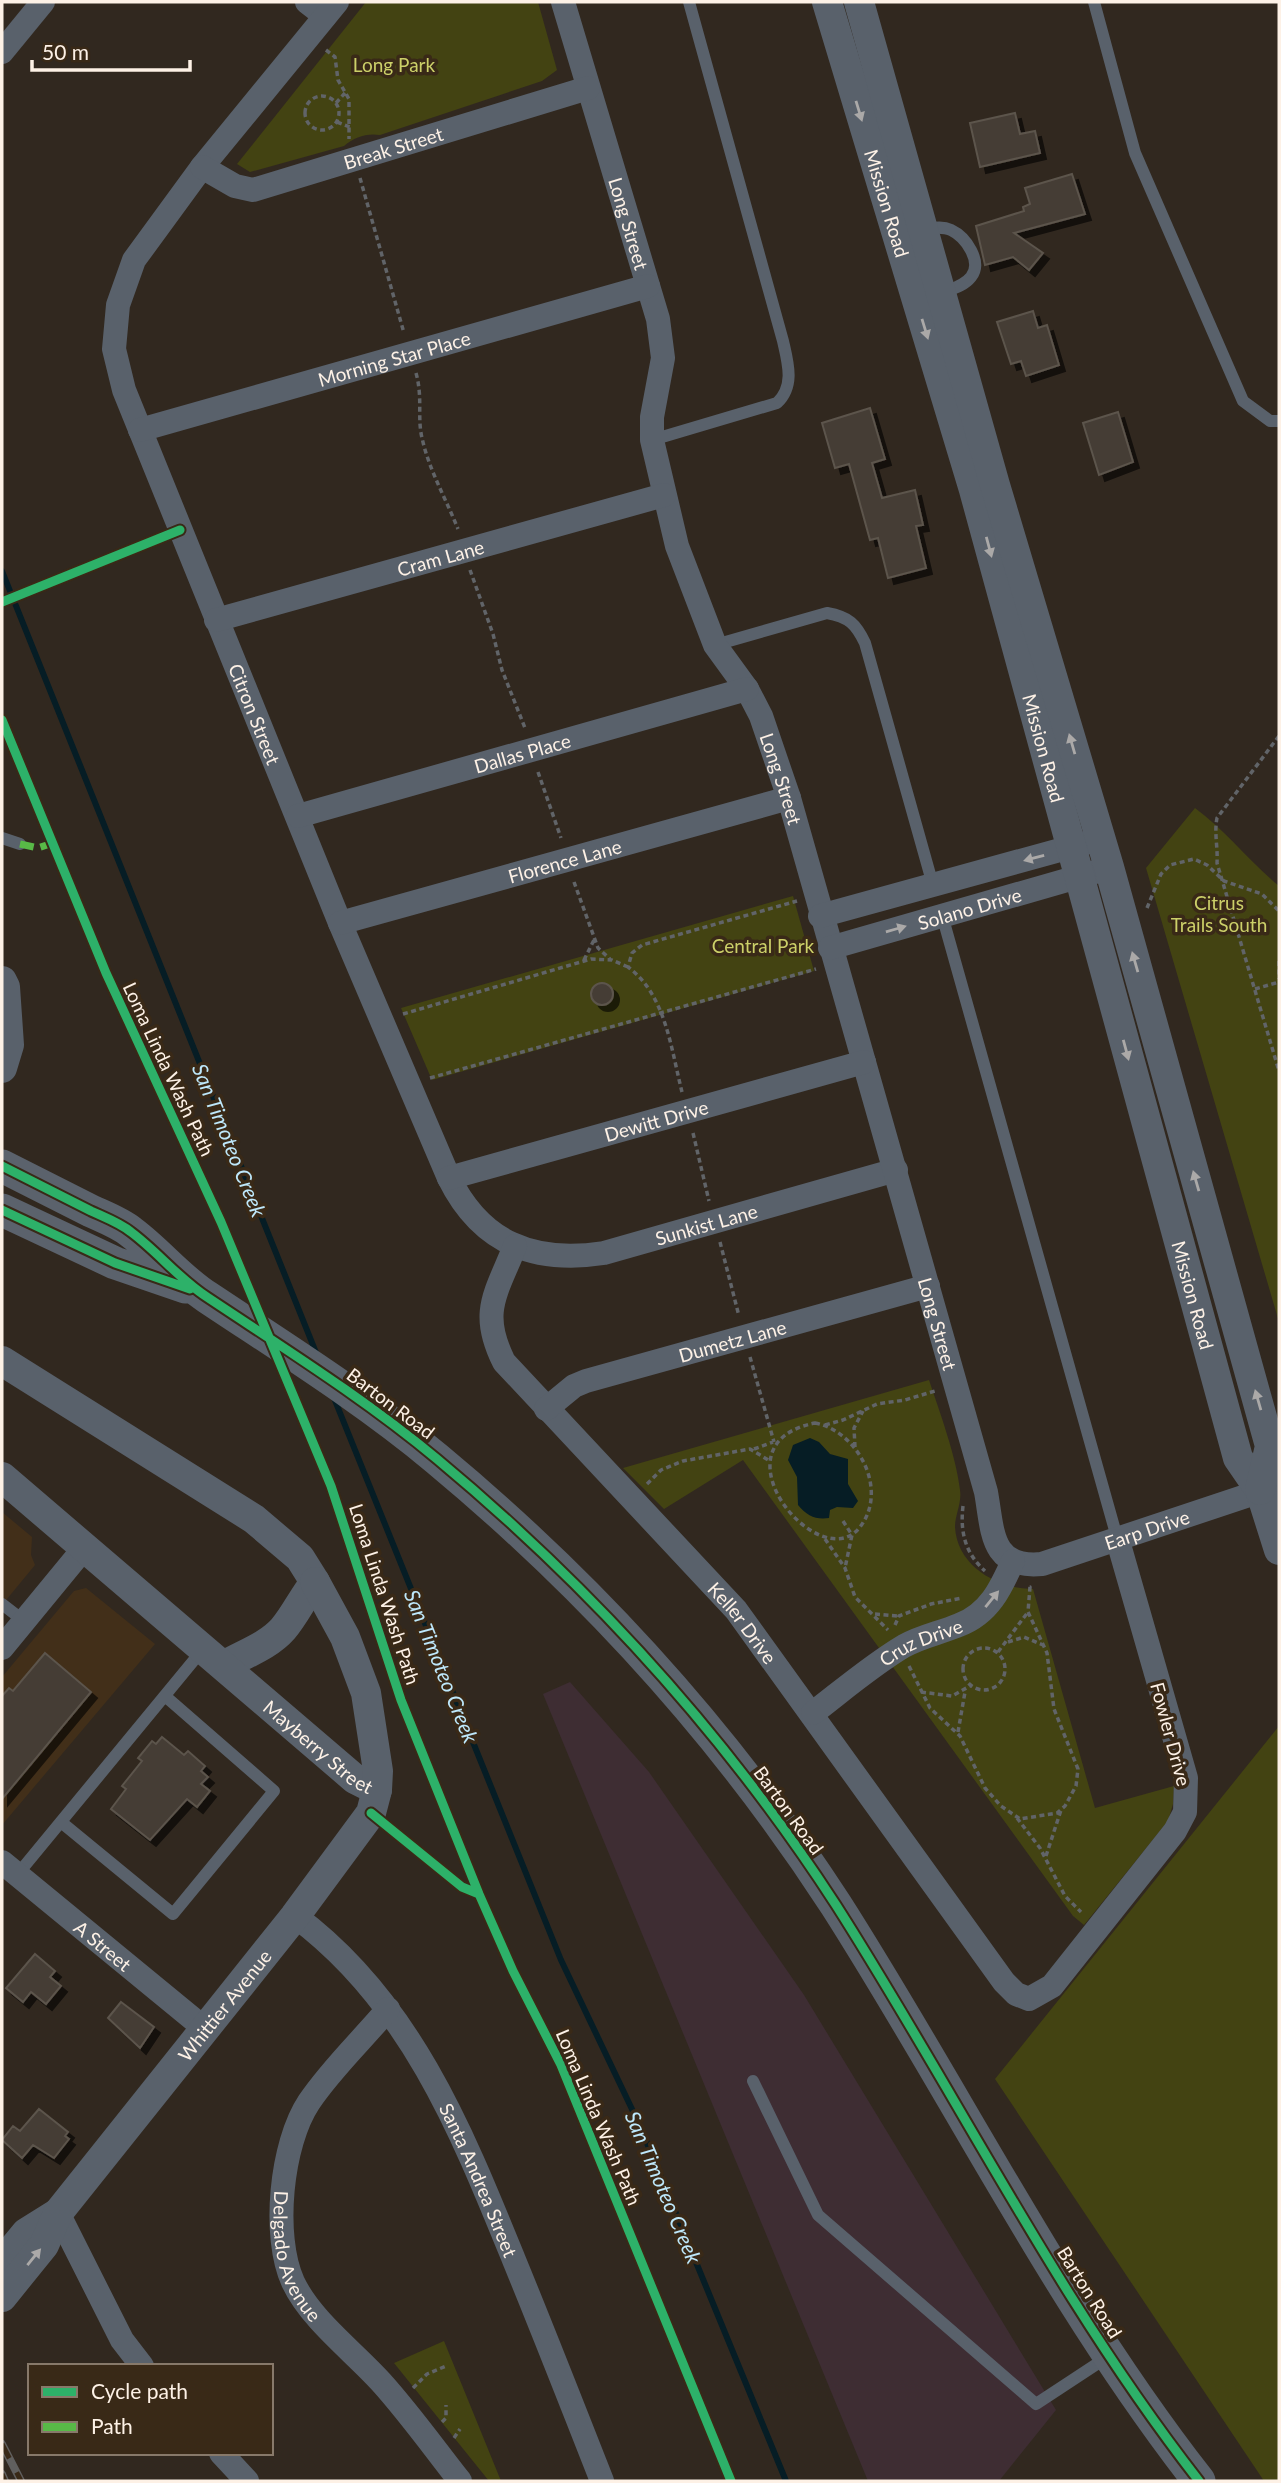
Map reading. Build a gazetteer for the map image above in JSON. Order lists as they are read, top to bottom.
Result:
{
  "streets": {
    "main road": ["Barton Road"],
    "street": [
      "Break Street",
      "Mission Road",
      "Long Street",
      "Morning Star Place",
      "Cram Lane",
      "Citron Street",
      "Dallas Place",
      "Florence Lane",
      "Solano Drive",
      "Dewitt Drive",
      "Sunkist Lane",
      "Dumetz Lane",
      "Earp Drive",
      "Keller Drive",
      "Cruz Drive",
      "Fowler Drive",
      "Mayberry Street",
      "A Street",
      "Whittier Avenue",
      "Santa Andrea Street",
      "Delgado Avenue"
    ],
    "cycle path": ["Loma Linda Wash Path"]
  },
  "crossings": [
    ["Break Street", "Long Street"],
    ["Break Street", "Citron Street"],
    ["Mission Road", "Solano Drive"],
    ["Mission Road", "Earp Drive"],
    ["Long Street", "Morning Star Place"],
    ["Long Street", "Cram Lane"],
    ["Long Street", "Dallas Place"],
    ["Long Street", "Florence Lane"],
    ["Long Street", "Solano Drive"],
    ["Long Street", "Dewitt Drive"],
    ["Long Street", "Sunkist Lane"],
    ["Long Street", "Dumetz Lane"],
    ["Long Street", "Earp Drive"],
    ["Long Street", "Cruz Drive"],
    ["Morning Star Place", "Citron Street"],
    ["Cram Lane", "Citron Street"],
    ["Citron Street", "Dallas Place"],
    ["Citron Street", "Florence Lane"],
    ["Citron Street", "Dewitt Drive"],
    ["Citron Street", "Sunkist Lane"],
    ["Citron Street", "Keller Drive"],
    ["Sunkist Lane", "Keller Drive"],
    ["Dumetz Lane", "Keller Drive"],
    ["Earp Drive", "Cruz Drive"],
    ["Earp Drive", "Fowler Drive"],
    ["Keller Drive", "Cruz Drive"],
    ["Keller Drive", "Fowler Drive"],
    ["Mayberry Street", "Whittier Avenue"],
    ["A Street", "Whittier Avenue"],
    ["Whittier Avenue", "Santa Andrea Street"],
    ["Santa Andrea Street", "Delgado Avenue"]
  ],
  "one_way": ["Cruz Drive"],
  "water": ["San Timoteo Creek"],
  "parks": ["Long Park", "Citrus Trails South", "Central Park"],
  "legend": ["Cycle path", "Path"],
  "scale_bar": "50 m"
}
